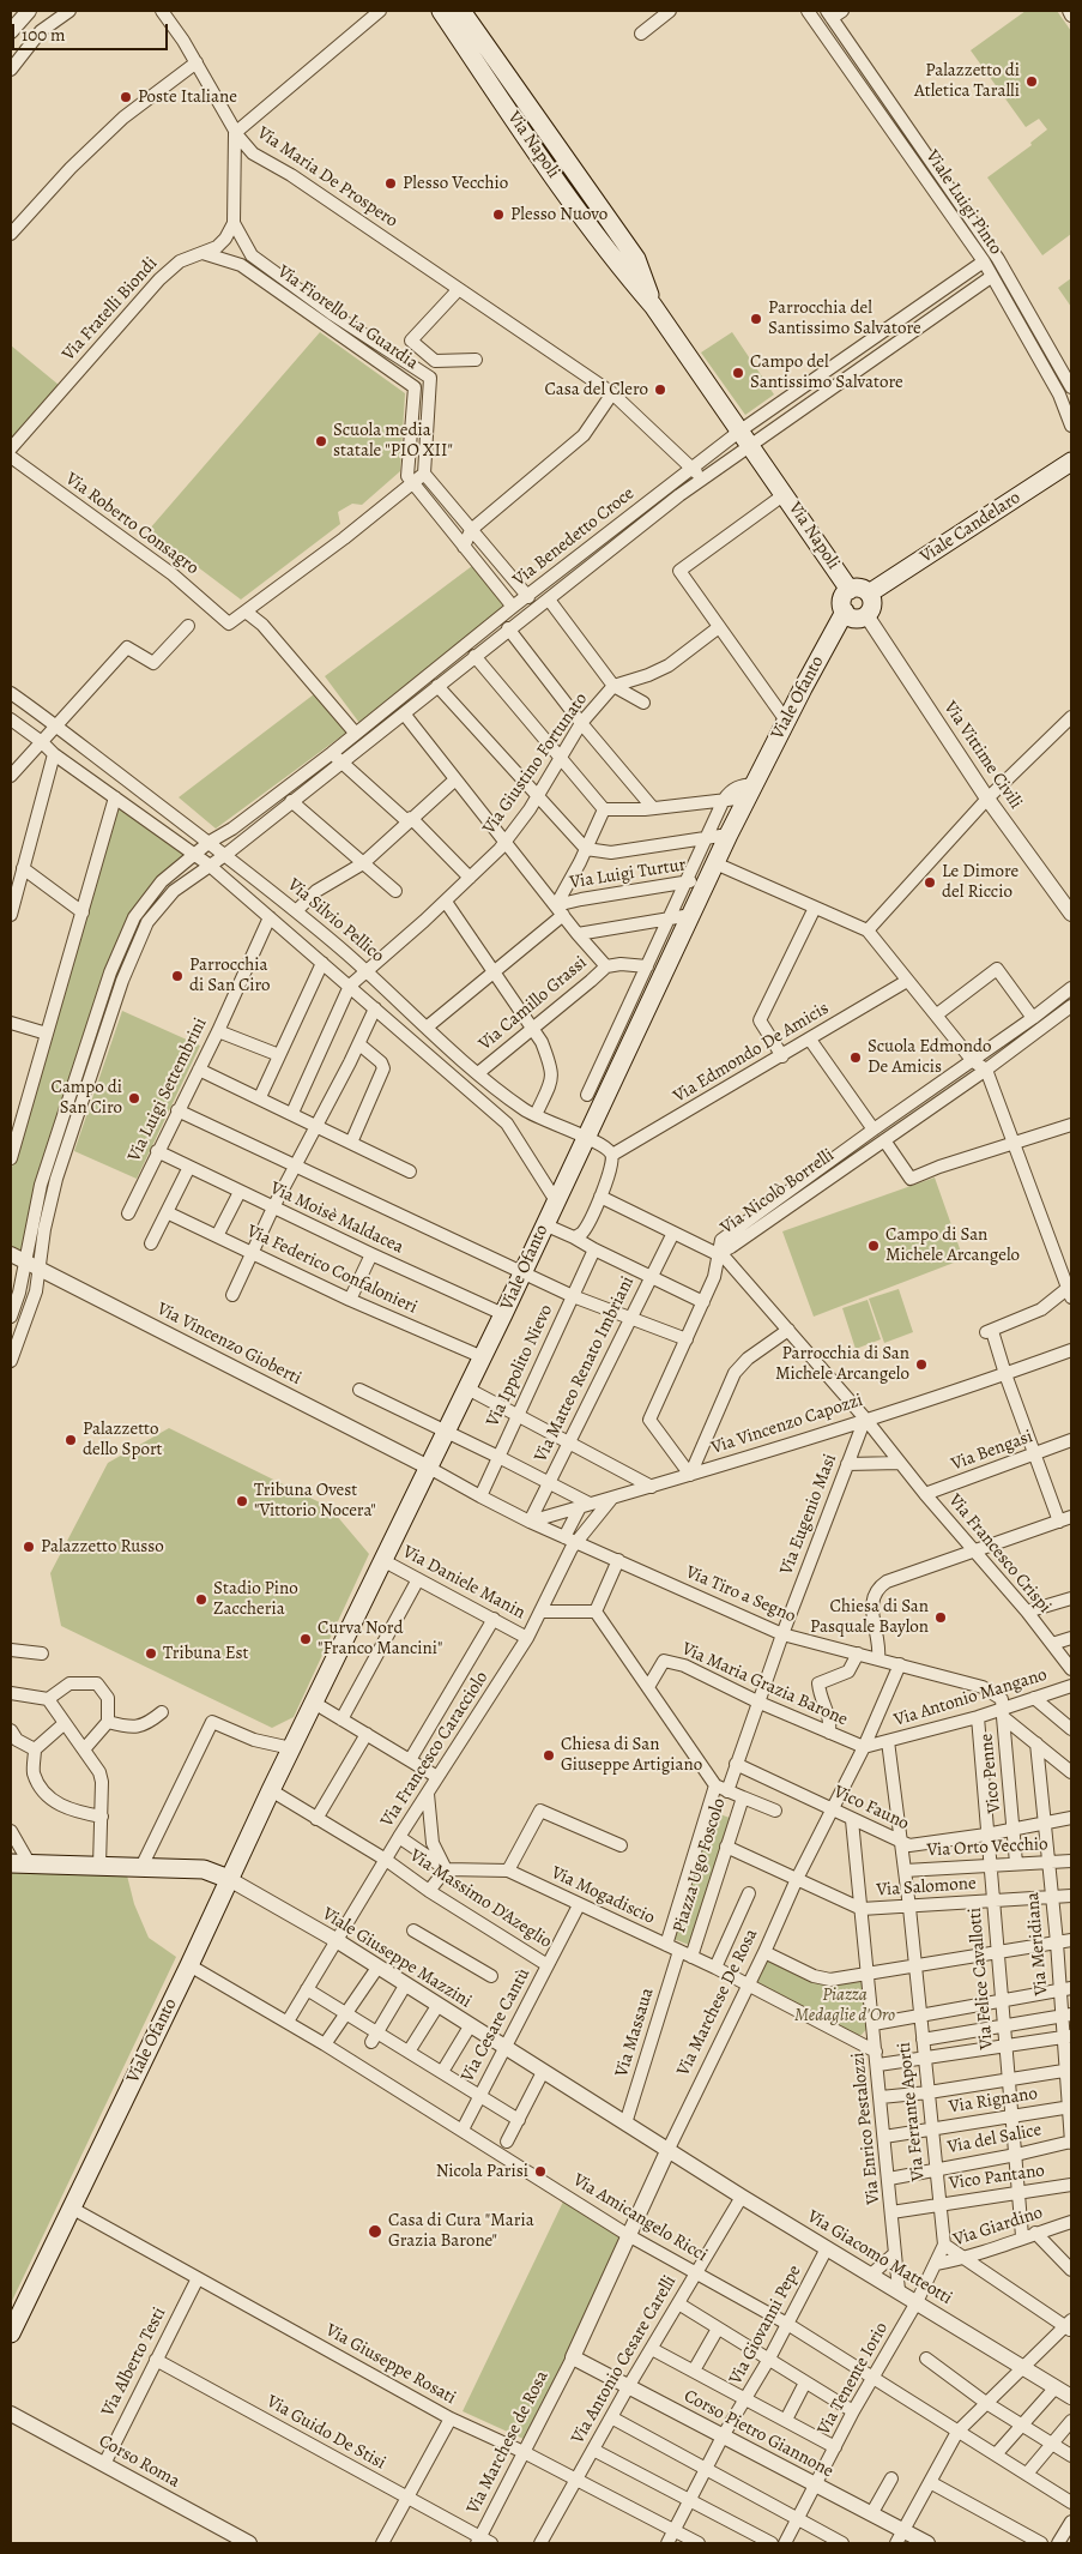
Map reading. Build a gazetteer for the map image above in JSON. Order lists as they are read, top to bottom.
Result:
{
  "streets": {
    "main road": ["Via Napoli", "Viale Candelaro", "Viale Ofanto"],
    "street": [
      "Via Maria De Prospero",
      "Viale Luigi Pinto",
      "Via Fratelli Biondi",
      "Via Fiorello La Guardia",
      "Via Roberto Consagro",
      "Via Benedetto Croce",
      "Via Vittime Civili",
      "Via Giustino Fortunato",
      "Via Luigi Turtur",
      "Via Silvio Pellico",
      "Via Camillo Grassi",
      "Via Edmondo De Amicis",
      "Via Luigi Settembrini",
      "Via Nicolò Borrelli",
      "Via Moisè Maldacea",
      "Via Federico Confalonieri",
      "Via Vincenzo Gioberti",
      "Via Ippolito Nievo",
      "Via Matteo Renato Imbriani",
      "Via Vincenzo Capozzi",
      "Via Bengasi",
      "Via Eugenio Masi",
      "Via Francesco Crispi",
      "Via Daniele Manin",
      "Via Tiro a Segno",
      "Via Maria Grazia Barone",
      "Via Antonio Mangano",
      "Via Francesco Caracciolo",
      "Vico Penne",
      "Vico Fauno",
      "Via Orto Vecchio",
      "Piazza Ugo Foscolo",
      "Via Salomone",
      "Via Mogadiscio",
      "Via Massimo D'Azeglio",
      "Via Meridiana",
      "Viale Giuseppe Mazzini",
      "Via Felice Cavallotti",
      "Via Marchese De Rosa",
      "Via Cesare Cantù",
      "Via Massaua",
      "Via Rignano",
      "Via Ferrante Aporti",
      "Via Enrico Pestalozzi",
      "Via del Salice",
      "Vico Pantano",
      "Via Amicangelo Ricci",
      "Via Giardino",
      "Via Giacomo Matteotti",
      "Via Giovanni Pepe",
      "Via Antonio Cesare Carelli",
      "Via Alberto Testi",
      "Via Giuseppe Rosati",
      "Via Tenente Iorio",
      "Via Guido De Stisi",
      "Corso Pietro Giannone",
      "Via Marchese de Rosa",
      "Corso Roma"
    ]
  },
  "crossings": [
    ["Via Napoli", "Viale Candelaro"],
    ["Via Napoli", "Via Benedetto Croce"],
    ["Via Napoli", "Viale Ofanto"],
    ["Via Napoli", "Via Vittime Civili"],
    ["Via Maria De Prospero", "Via Benedetto Croce"],
    ["Viale Luigi Pinto", "Via Benedetto Croce"],
    ["Via Fratelli Biondi", "Via Fiorello La Guardia"],
    ["Via Fiorello La Guardia", "Via Benedetto Croce"],
    ["Viale Candelaro", "Viale Ofanto"],
    ["Viale Candelaro", "Via Vittime Civili"],
    ["Via Benedetto Croce", "Via Luigi Turtur"],
    ["Via Benedetto Croce", "Via Silvio Pellico"],
    ["Viale Ofanto", "Via Vittime Civili"],
    ["Viale Ofanto", "Via Luigi Turtur"],
    ["Viale Ofanto", "Via Silvio Pellico"],
    ["Viale Ofanto", "Via Moisè Maldacea"],
    ["Viale Ofanto", "Via Federico Confalonieri"],
    ["Viale Ofanto", "Via Vincenzo Gioberti"],
    ["Viale Ofanto", "Via Daniele Manin"],
    ["Viale Ofanto", "Via Tiro a Segno"],
    ["Viale Ofanto", "Via Massimo D'Azeglio"],
    ["Viale Ofanto", "Viale Giuseppe Mazzini"],
    ["Viale Ofanto", "Via Amicangelo Ricci"],
    ["Viale Ofanto", "Via Giuseppe Rosati"],
    ["Via Giustino Fortunato", "Via Luigi Turtur"],
    ["Via Giustino Fortunato", "Via Silvio Pellico"],
    ["Via Luigi Turtur", "Via Camillo Grassi"],
    ["Via Silvio Pellico", "Via Camillo Grassi"],
    ["Via Silvio Pellico", "Via Edmondo De Amicis"],
    ["Via Luigi Settembrini", "Via Moisè Maldacea"],
    ["Via Nicolò Borrelli", "Via Francesco Crispi"],
    ["Via Vincenzo Gioberti", "Via Tiro a Segno"],
    ["Via Ippolito Nievo", "Via Tiro a Segno"],
    ["Via Matteo Renato Imbriani", "Via Vincenzo Capozzi"],
    ["Via Matteo Renato Imbriani", "Via Tiro a Segno"],
    ["Via Vincenzo Capozzi", "Via Eugenio Masi"],
    ["Via Vincenzo Capozzi", "Via Francesco Crispi"],
    ["Via Vincenzo Capozzi", "Via Tiro a Segno"],
    ["Via Vincenzo Capozzi", "Via Francesco Caracciolo"],
    ["Via Bengasi", "Via Francesco Crispi"],
    ["Via Eugenio Masi", "Via Francesco Crispi"],
    ["Via Eugenio Masi", "Via Tiro a Segno"],
    ["Via Eugenio Masi", "Via Maria Grazia Barone"],
    ["Via Eugenio Masi", "Vico Fauno"],
    ["Via Eugenio Masi", "Piazza Ugo Foscolo"],
    ["Via Daniele Manin", "Via Francesco Caracciolo"],
    ["Via Tiro a Segno", "Via Antonio Mangano"],
    ["Via Tiro a Segno", "Via Francesco Caracciolo"],
    ["Via Tiro a Segno", "Vico Penne"],
    ["Via Tiro a Segno", "Via Marchese De Rosa"],
    ["Via Maria Grazia Barone", "Via Marchese De Rosa"],
    ["Via Antonio Mangano", "Vico Penne"],
    ["Via Antonio Mangano", "Via Felice Cavallotti"],
    ["Via Antonio Mangano", "Via Ferrante Aporti"],
    ["Via Francesco Caracciolo", "Via Massimo D'Azeglio"],
    ["Via Francesco Caracciolo", "Viale Giuseppe Mazzini"],
    ["Via Francesco Caracciolo", "Via Amicangelo Ricci"],
    ["Vico Penne", "Vico Fauno"],
    ["Vico Penne", "Via Orto Vecchio"],
    ["Vico Fauno", "Via Meridiana"],
    ["Vico Fauno", "Via Felice Cavallotti"],
    ["Vico Fauno", "Via Marchese De Rosa"],
    ["Vico Fauno", "Via Ferrante Aporti"],
    ["Vico Fauno", "Via Enrico Pestalozzi"],
    ["Via Orto Vecchio", "Via Meridiana"],
    ["Via Orto Vecchio", "Via Felice Cavallotti"],
    ["Via Orto Vecchio", "Via Ferrante Aporti"],
    ["Piazza Ugo Foscolo", "Via Salomone"],
    ["Piazza Ugo Foscolo", "Via Mogadiscio"],
    ["Via Salomone", "Via Meridiana"],
    ["Via Salomone", "Via Felice Cavallotti"],
    ["Via Salomone", "Via Marchese De Rosa"],
    ["Via Salomone", "Via Ferrante Aporti"],
    ["Via Salomone", "Via Enrico Pestalozzi"],
    ["Via Mogadiscio", "Via Marchese De Rosa"],
    ["Via Mogadiscio", "Via Cesare Cantù"],
    ["Via Mogadiscio", "Via Massaua"],
    ["Via Massimo D'Azeglio", "Via Cesare Cantù"],
    ["Via Meridiana", "Via Rignano"],
    ["Via Meridiana", "Via del Salice"],
    ["Viale Giuseppe Mazzini", "Via Marchese De Rosa"],
    ["Viale Giuseppe Mazzini", "Via Cesare Cantù"],
    ["Viale Giuseppe Mazzini", "Via Massaua"],
    ["Viale Giuseppe Mazzini", "Via Giacomo Matteotti"],
    ["Via Felice Cavallotti", "Via Rignano"],
    ["Via Felice Cavallotti", "Via del Salice"],
    ["Via Felice Cavallotti", "Vico Pantano"],
    ["Via Felice Cavallotti", "Via Giardino"],
    ["Via Marchese De Rosa", "Via Amicangelo Ricci"],
    ["Via Marchese De Rosa", "Via Giacomo Matteotti"],
    ["Via Marchese De Rosa", "Corso Pietro Giannone"],
    ["Via Marchese De Rosa", "Via Marchese de Rosa"],
    ["Via Cesare Cantù", "Via Amicangelo Ricci"],
    ["Via Rignano", "Via Ferrante Aporti"],
    ["Via Rignano", "Via Enrico Pestalozzi"],
    ["Via Ferrante Aporti", "Via del Salice"],
    ["Via Ferrante Aporti", "Vico Pantano"],
    ["Via Enrico Pestalozzi", "Via del Salice"],
    ["Via Enrico Pestalozzi", "Vico Pantano"],
    ["Via Enrico Pestalozzi", "Via Giacomo Matteotti"],
    ["Via Amicangelo Ricci", "Via Giovanni Pepe"],
    ["Via Amicangelo Ricci", "Via Antonio Cesare Carelli"],
    ["Via Amicangelo Ricci", "Via Tenente Iorio"],
    ["Via Giardino", "Via Tenente Iorio"],
    ["Via Giacomo Matteotti", "Via Giovanni Pepe"],
    ["Via Giacomo Matteotti", "Via Antonio Cesare Carelli"],
    ["Via Giacomo Matteotti", "Via Tenente Iorio"],
    ["Via Giovanni Pepe", "Via Giuseppe Rosati"],
    ["Via Giovanni Pepe", "Corso Pietro Giannone"],
    ["Via Antonio Cesare Carelli", "Via Giuseppe Rosati"],
    ["Via Antonio Cesare Carelli", "Corso Pietro Giannone"],
    ["Via Alberto Testi", "Via Giuseppe Rosati"],
    ["Via Alberto Testi", "Via Guido De Stisi"],
    ["Via Alberto Testi", "Corso Roma"],
    ["Via Giuseppe Rosati", "Via Marchese de Rosa"],
    ["Via Tenente Iorio", "Corso Pietro Giannone"],
    ["Via Guido De Stisi", "Via Marchese de Rosa"],
    ["Corso Pietro Giannone", "Via Marchese de Rosa"]
  ],
  "parks": ["Piazza Medaglie d'Oro"],
  "places": [
    "Palazzetto di Atletica Taralli",
    "Poste Italiane",
    "Plesso Vecchio",
    "Plesso Nuovo",
    "Parrocchia del Santissimo Salvatore",
    "Campo del Santissimo Salvatore",
    "Casa del Clero",
    "Scuola media statale \"PIO XII\"",
    "Le Dimore del Riccio",
    "Parrocchia di San Ciro",
    "Scuola Edmondo De Amicis",
    "Campo di San Ciro",
    "Campo di San Michele Arcangelo",
    "Parrocchia di San Michele Arcangelo",
    "Palazzetto dello Sport",
    "Tribuna Ovest \"Vittorio Nocera\"",
    "Palazzetto Russo",
    "Stadio Pino Zaccheria",
    "Chiesa di San Pasquale Baylon",
    "Curva Nord \"Franco Mancini\"",
    "Tribuna Est",
    "Chiesa di San Giuseppe Artigiano",
    "Nicola Parisi",
    "Casa di Cura \"Maria Grazia Barone\""
  ],
  "scale_bar": "100 m"
}
